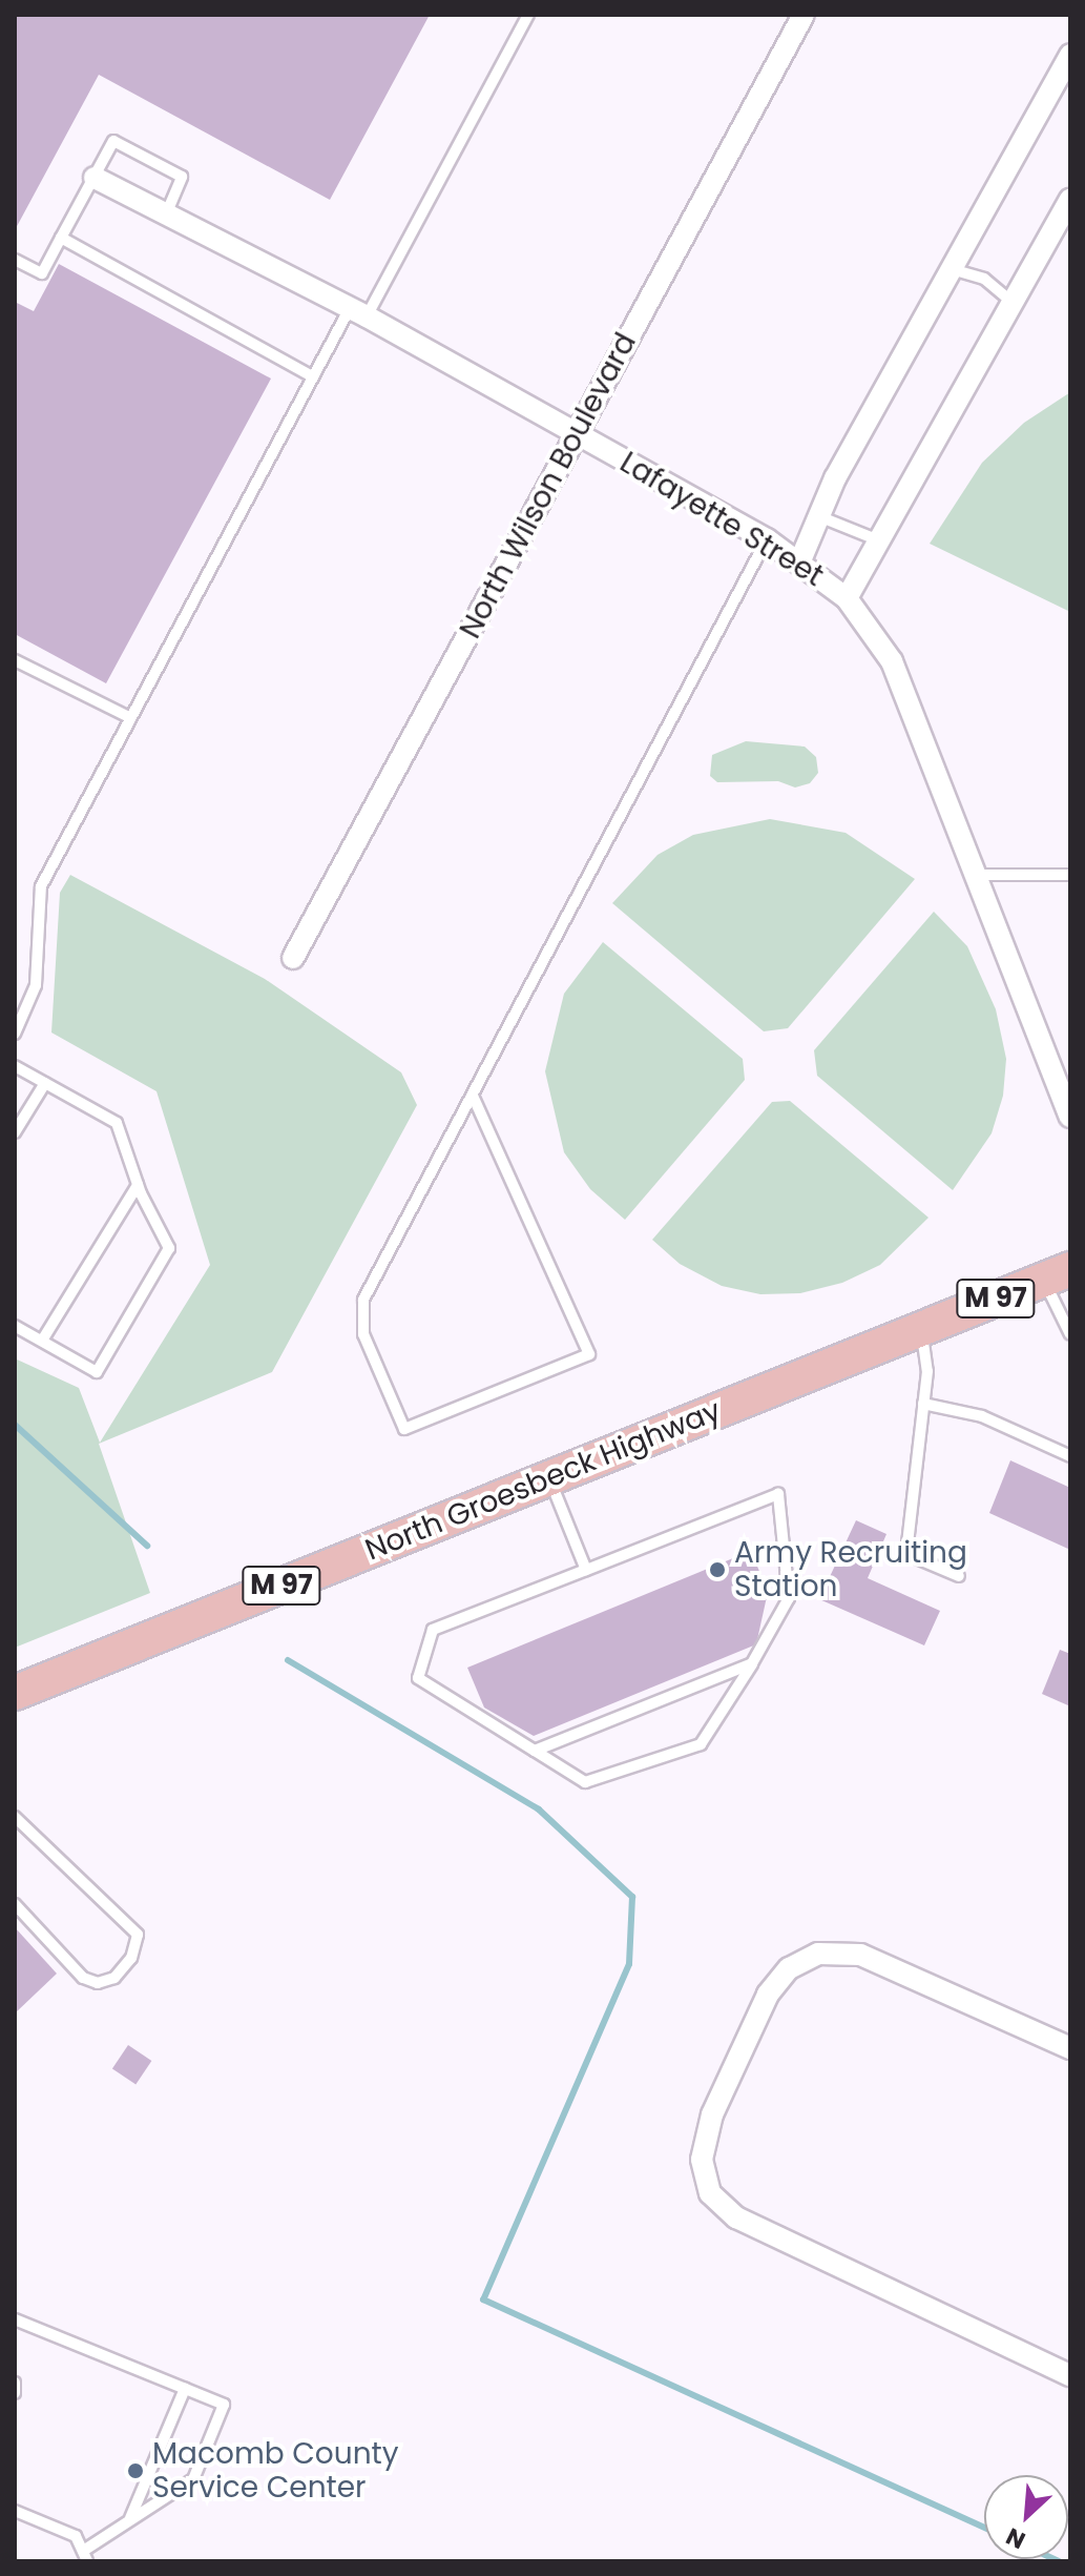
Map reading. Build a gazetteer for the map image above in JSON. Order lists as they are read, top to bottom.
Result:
{
  "streets": {
    "main road": ["M 97", "North Groesbeck Highway"],
    "street": ["North Wilson Boulevard", "Lafayette Street"]
  },
  "crossings": [
    ["North Wilson Boulevard", "Lafayette Street"]
  ],
  "places": ["Army Recruiting Station", "Macomb County Service Center"],
  "north": "bottom left"
}
